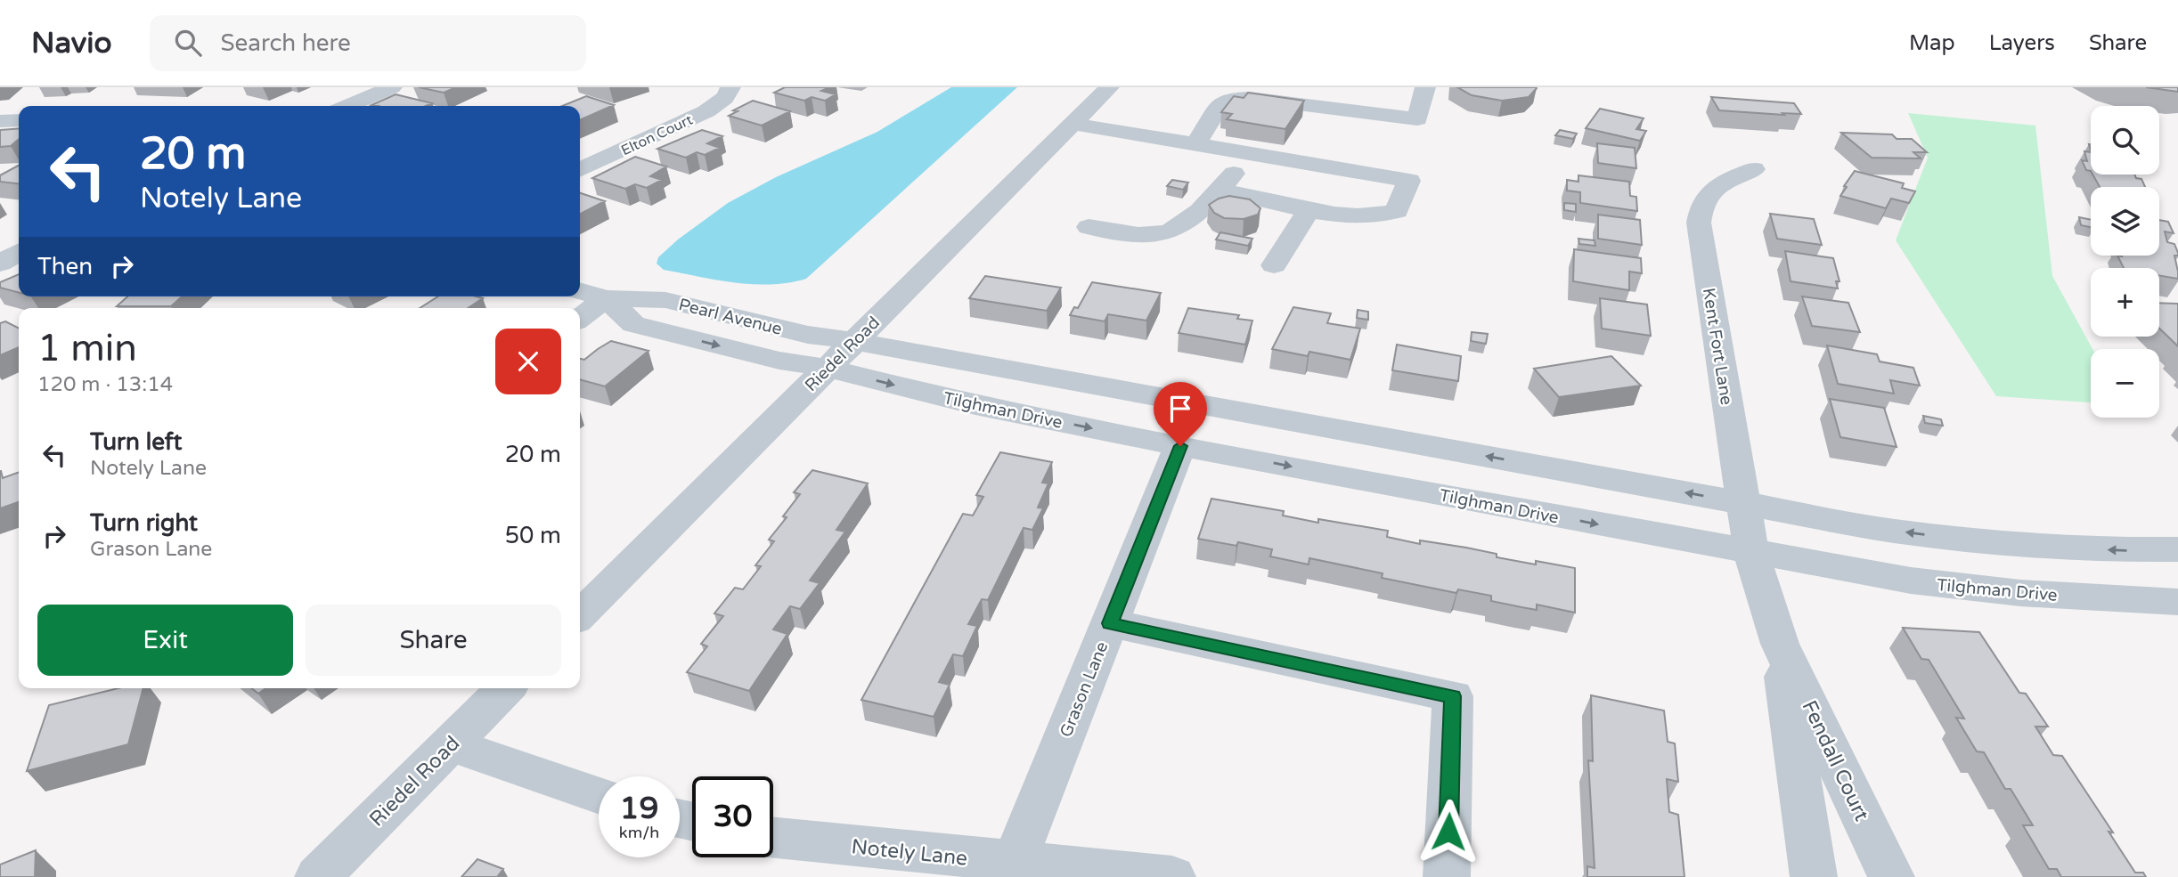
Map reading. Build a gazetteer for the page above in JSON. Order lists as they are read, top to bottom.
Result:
{
  "streets": {
    "street": [
      "Elton Court",
      "Pearl Avenue",
      "Kent Fort Lane",
      "Riedel Road",
      "Tilghman Drive",
      "Grason Lane",
      "Fendall Court",
      "Notely Lane"
    ]
  },
  "crossings": [
    ["Pearl Avenue", "Riedel Road"],
    ["Pearl Avenue", "Tilghman Drive"],
    ["Kent Fort Lane", "Tilghman Drive"],
    ["Kent Fort Lane", "Fendall Court"],
    ["Riedel Road", "Tilghman Drive"],
    ["Tilghman Drive", "Grason Lane"],
    ["Tilghman Drive", "Fendall Court"],
    ["Grason Lane", "Notely Lane"]
  ],
  "page": {
    "header": "Navio",
    "search": "Search here",
    "nav": ["Map", "Layers", "Share"],
    "map_buttons": ["+", "−"],
    "turn": ["20 m", "Notely Lane"],
    "then": "Then",
    "heading": ["1 min", "120 m · 13:14"],
    "list": [
      {
        "name": "Turn left",
        "note": "Notely Lane",
        "value": "20 m"
      },
      {
        "name": "Turn right",
        "note": "Grason Lane",
        "value": "50 m"
      }
    ],
    "buttons": ["Exit", "Share"],
    "speed": "19 km/h",
    "limit": "30"
  }
}
